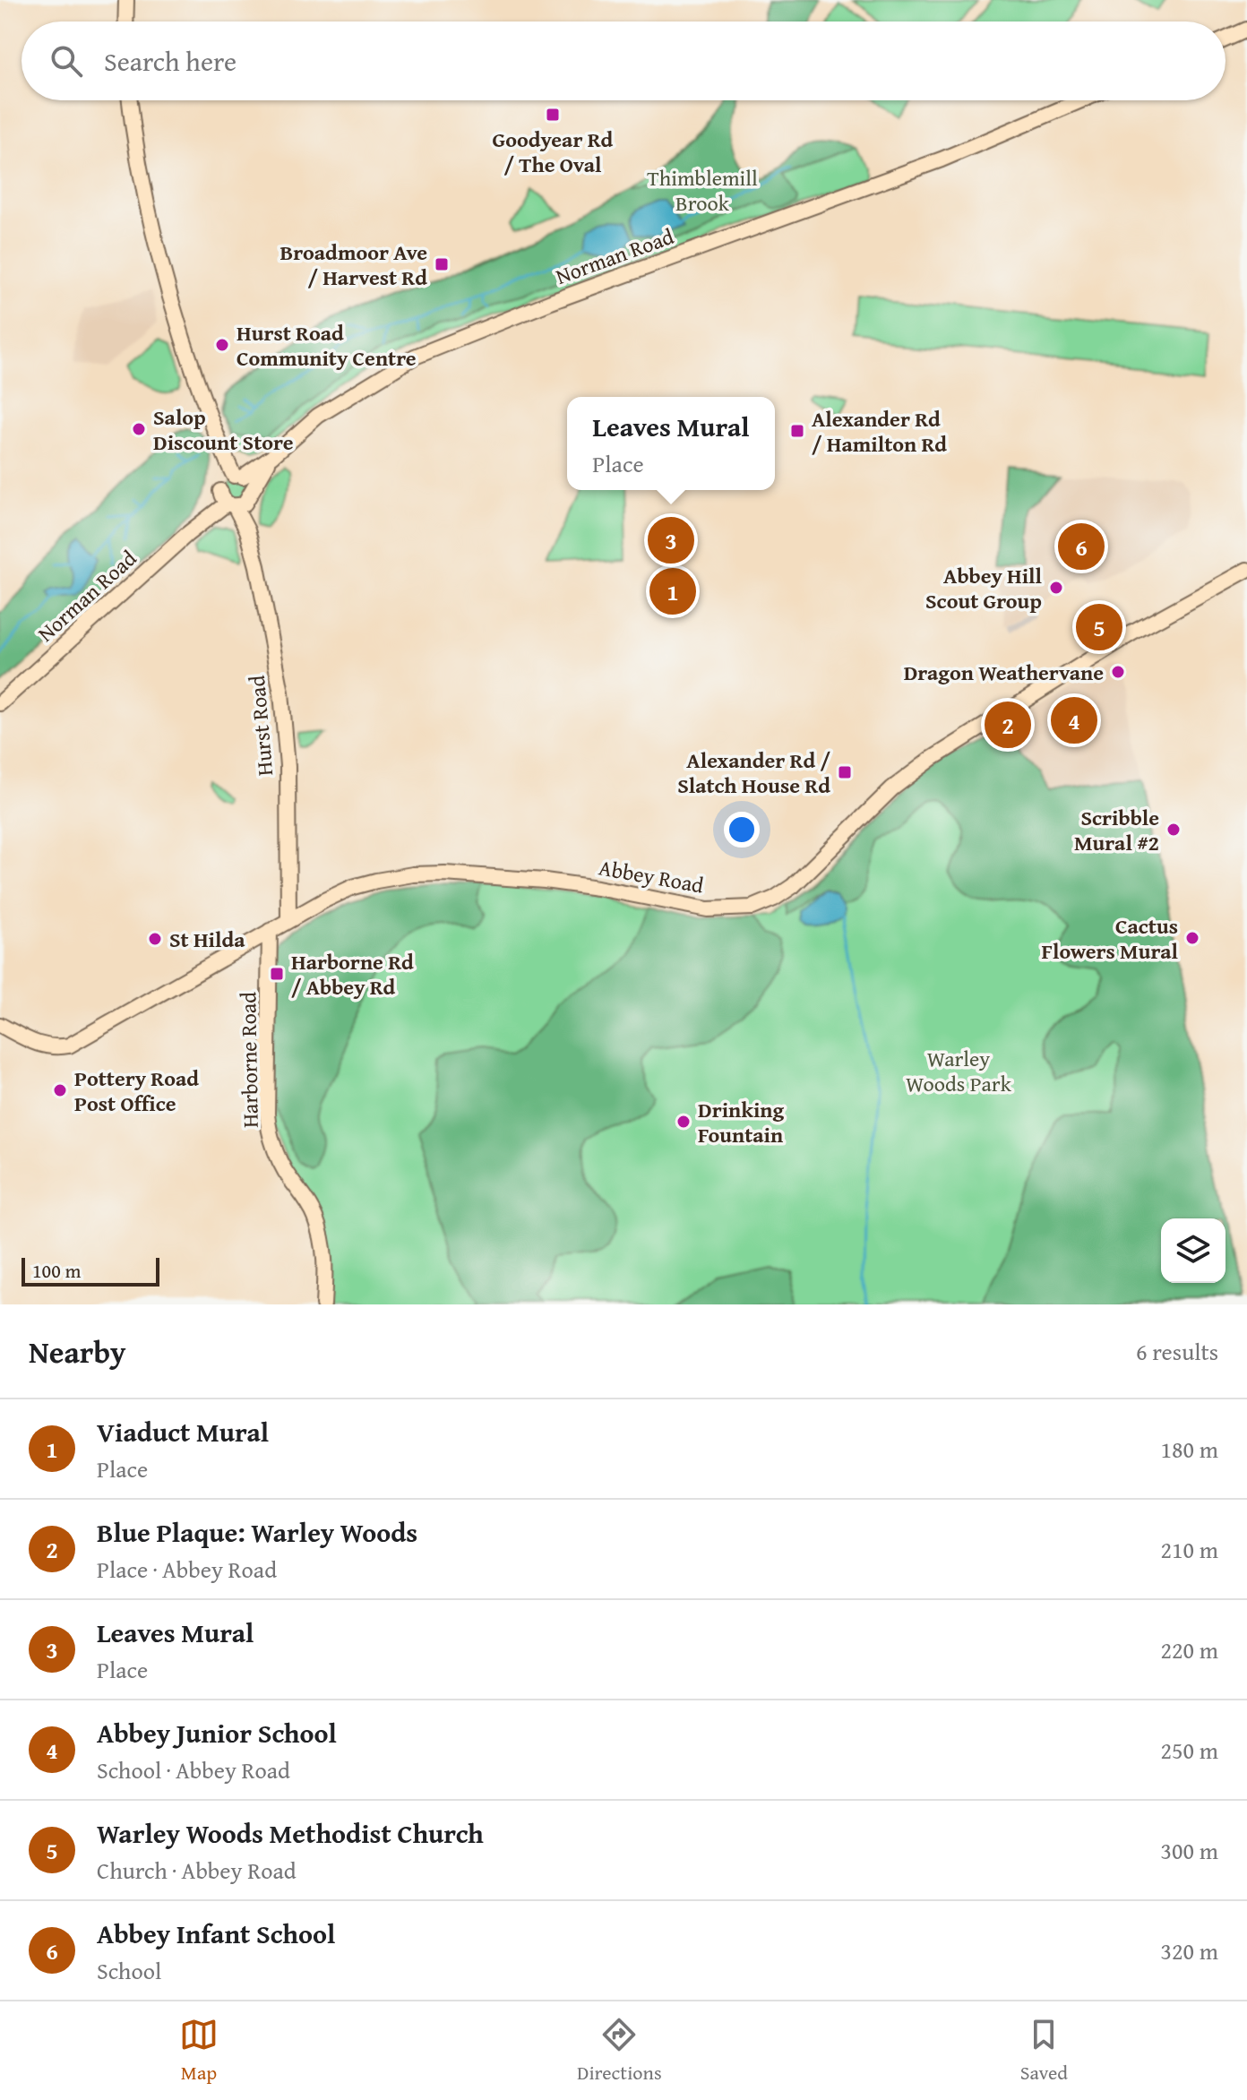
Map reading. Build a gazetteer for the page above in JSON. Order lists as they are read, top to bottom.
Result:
{
  "streets": {
    "street": [
      "Norman Road",
      "Hurst Road",
      "Abbey Road",
      "Harborne Road"
    ]
  },
  "crossings": [
    ["Norman Road", "Hurst Road"],
    ["Hurst Road", "Abbey Road"],
    ["Abbey Road", "Harborne Road"]
  ],
  "parks": ["Thimblemill Brook", "Warley Woods Park"],
  "places": {
    "transit": [
      "Goodyear Rd / The Oval",
      "Broadmoor Ave / Harvest Rd",
      "Alexander Rd / Hamilton Rd",
      "Alexander Rd / Slatch House Rd",
      "Harborne Rd / Abbey Rd"
    ],
    "other": [
      "Hurst Road Community Centre",
      "Salop Discount Store",
      "Abbey Hill Scout Group",
      "Dragon Weathervane",
      "Scribble Mural #2",
      "Cactus Flowers Mural",
      "St Hilda",
      "Pottery Road Post Office",
      "Drinking Fountain"
    ]
  },
  "scale_bar": "100 m",
  "page": {
    "search": "Search here",
    "popup": ["Leaves Mural", "Place"],
    "pins": [
      "3",
      "6",
      "1",
      "5",
      "4",
      "2"
    ],
    "scale": "100 m",
    "heading": ["Nearby", "6 results"],
    "list": [
      {
        "mark": "1",
        "name": "Viaduct Mural",
        "note": "Place",
        "value": "180 m"
      },
      {
        "mark": "2",
        "name": "Blue Plaque: Warley Woods",
        "note": "Place · Abbey Road",
        "value": "210 m"
      },
      {
        "mark": "3",
        "name": "Leaves Mural",
        "note": "Place",
        "value": "220 m"
      },
      {
        "mark": "4",
        "name": "Abbey Junior School",
        "note": "School · Abbey Road",
        "value": "250 m"
      },
      {
        "mark": "5",
        "name": "Warley Woods Methodist Church",
        "note": "Church · Abbey Road",
        "value": "300 m"
      },
      {
        "mark": "6",
        "name": "Abbey Infant School",
        "note": "School",
        "value": "320 m"
      }
    ],
    "nav": ["Map", "Directions", "Saved"]
  }
}
